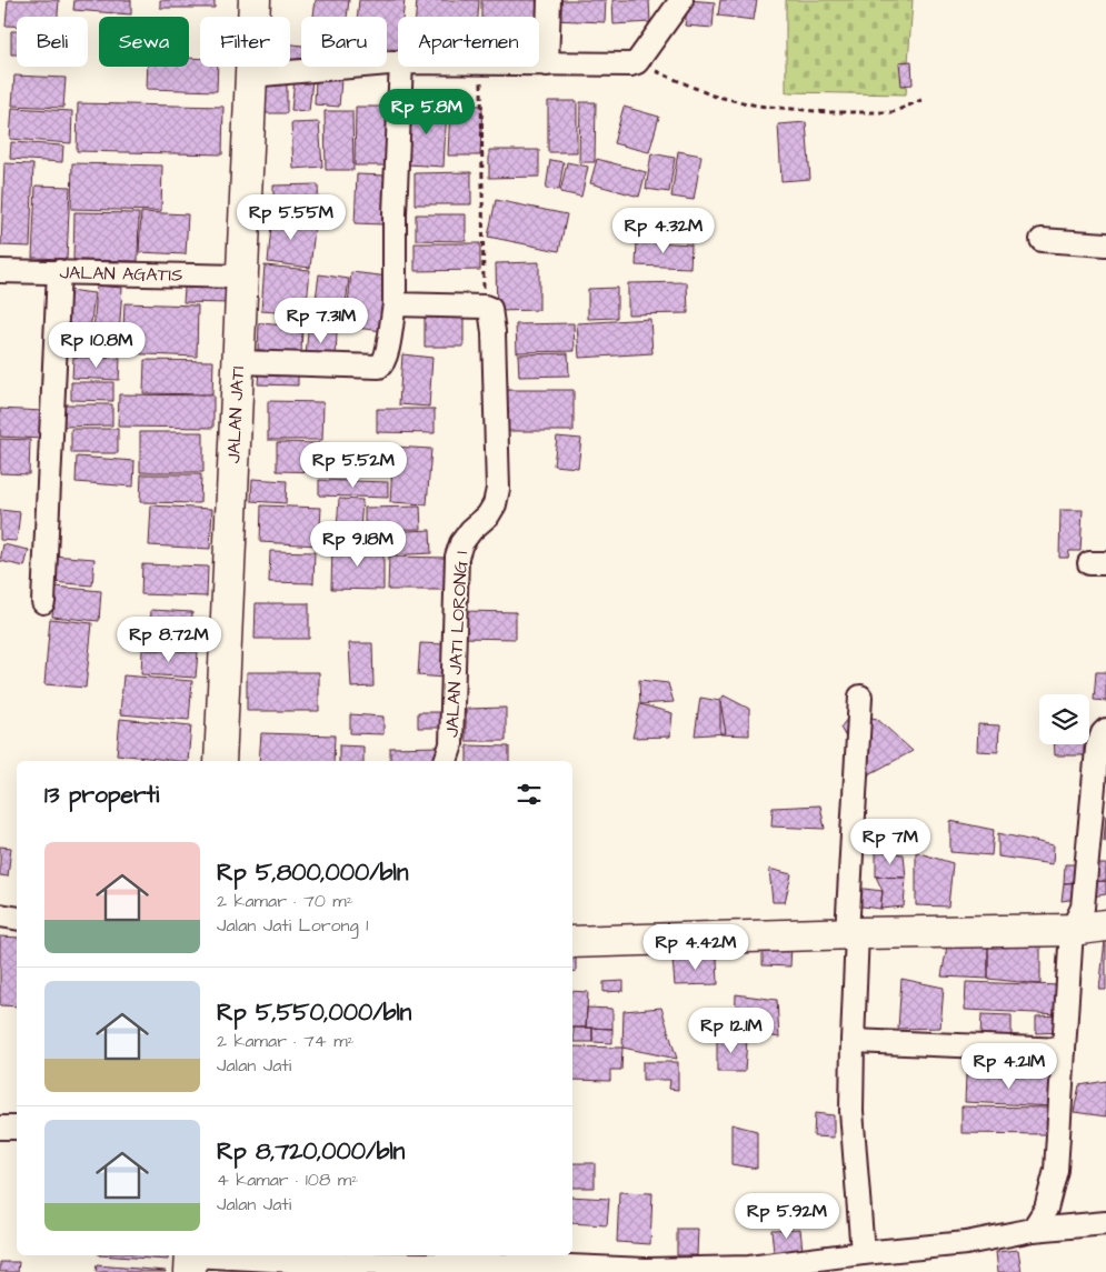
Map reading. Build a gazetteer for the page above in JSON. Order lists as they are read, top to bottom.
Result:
{
  "streets": {
    "street": ["JALAN AGATIS", "JALAN JATI", "JALAN JATI LORONG 1"]
  },
  "crossings": [
    ["JALAN AGATIS", "JALAN JATI"]
  ],
  "page": {
    "chip": [
      "Beli",
      "Sewa",
      "Filter",
      "Baru",
      "Apartemen"
    ],
    "price": [
      "Rp 5.8M",
      "Rp 5.55M",
      "Rp 4.32M",
      "Rp 7.31M",
      "Rp 10.8M",
      "Rp 5.52M",
      "Rp 9.18M",
      "Rp 8.72M",
      "Rp 7M",
      "Rp 4.42M",
      "Rp 12.1M",
      "Rp 4.21M",
      "Rp 5.92M"
    ],
    "heading": "13 properti",
    "list": [
      {
        "name": "Rp 5,800,000/bln",
        "note": "2 kamar · 70 m² · Jalan Jati Lorong 1"
      },
      {
        "name": "Rp 5,550,000/bln",
        "note": "2 kamar · 74 m² · Jalan Jati"
      },
      {
        "name": "Rp 8,720,000/bln",
        "note": "4 kamar · 108 m² · Jalan Jati"
      }
    ]
  }
}
